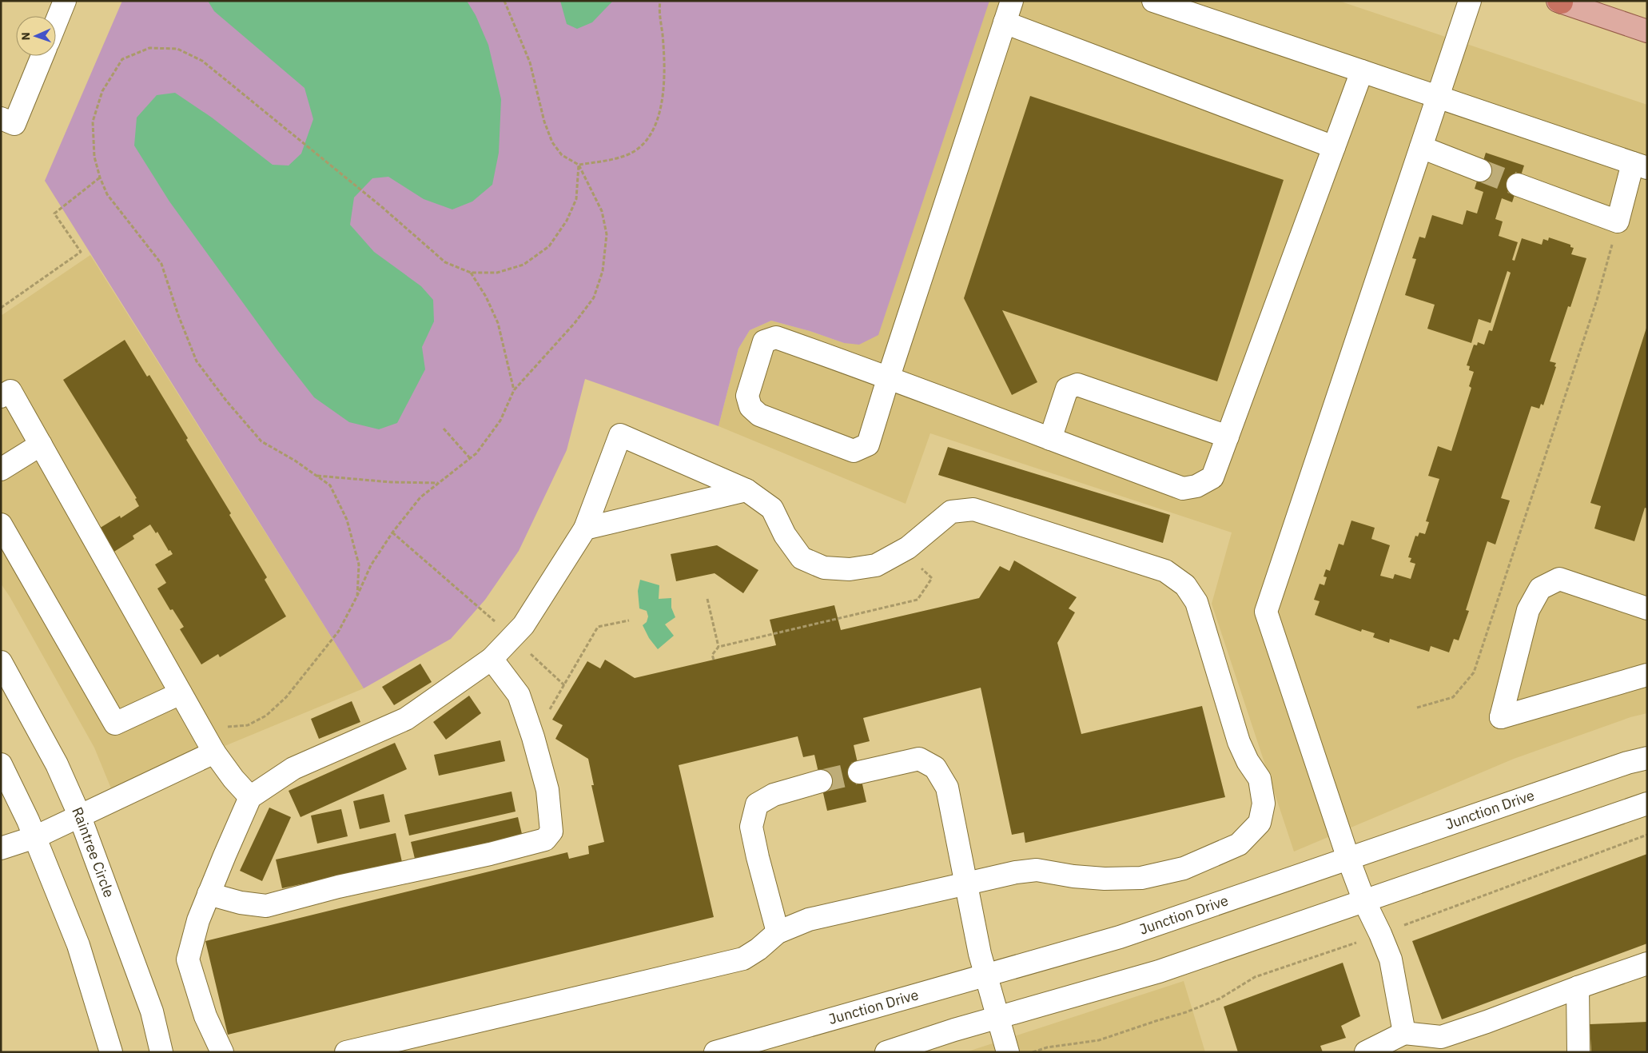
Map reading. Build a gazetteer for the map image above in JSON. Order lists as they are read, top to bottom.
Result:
{
  "streets": {
    "street": ["Junction Drive", "Raintree Circle"]
  },
  "north": "left"
}
